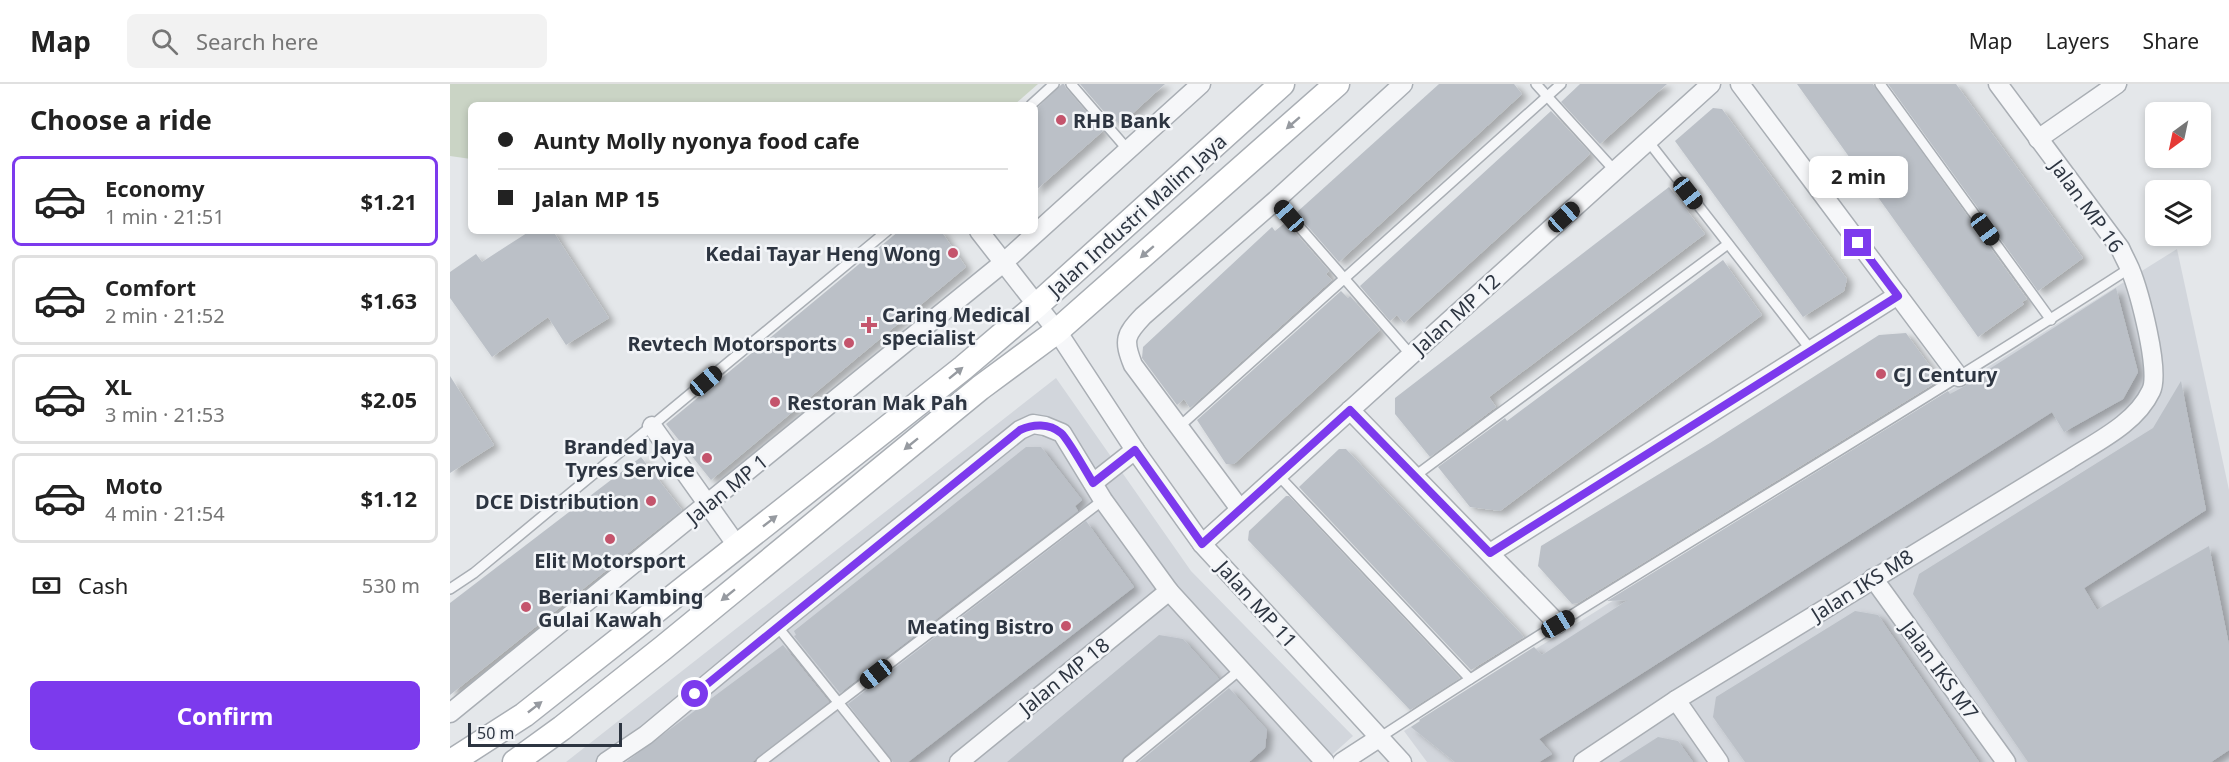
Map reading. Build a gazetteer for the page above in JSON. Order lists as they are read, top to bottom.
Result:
{
  "streets": {
    "main road": ["Jalan Industri Malim Jaya"],
    "street": [
      "Jalan MP 16",
      "Jalan MP 12",
      "Jalan MP 1",
      "Jalan IKS M8",
      "Jalan MP 11",
      "Jalan IKS M7",
      "Jalan MP 18"
    ]
  },
  "crossings": [
    ["Jalan MP 16", "Jalan IKS M8"],
    ["Jalan Industri Malim Jaya", "Jalan MP 11"],
    ["Jalan MP 12", "Jalan MP 11"],
    ["Jalan MP 1", "Jalan MP 11"],
    ["Jalan IKS M8", "Jalan IKS M7"]
  ],
  "places": {
    "other": [
      "RHB Bank",
      "Kedai Tayar Heng Wong",
      "Revtech Motorsports",
      "CJ Century",
      "Restoran Mak Pah",
      "Branded Jaya Tyres Service",
      "DCE Distribution",
      "Elit Motorsport",
      "Beriani Kambing Gulai Kawah",
      "Meating Bistro"
    ],
    "health": ["Caring Medical specialist"]
  },
  "scale_bar": "50 m",
  "north": "bottom left",
  "page": {
    "header": "Map",
    "search": "Search here",
    "nav": ["Map", "Layers", "Share"],
    "heading": "Choose a ride",
    "banner": ["Aunty Molly nyonya food cafe", "Jalan MP 15"],
    "list": [
      {
        "name": "Economy",
        "note": "1 min · 21:51",
        "value": "$1.21"
      },
      {
        "name": "Comfort",
        "note": "2 min · 21:52",
        "value": "$1.63"
      },
      {
        "name": "XL",
        "note": "3 min · 21:53",
        "value": "$2.05"
      },
      {
        "name": "Moto",
        "note": "4 min · 21:54",
        "value": "$1.12"
      }
    ],
    "bubble": "2 min",
    "pay": ["Cash", "530 m"],
    "buttons": "Confirm",
    "scale": "50 m"
  }
}
